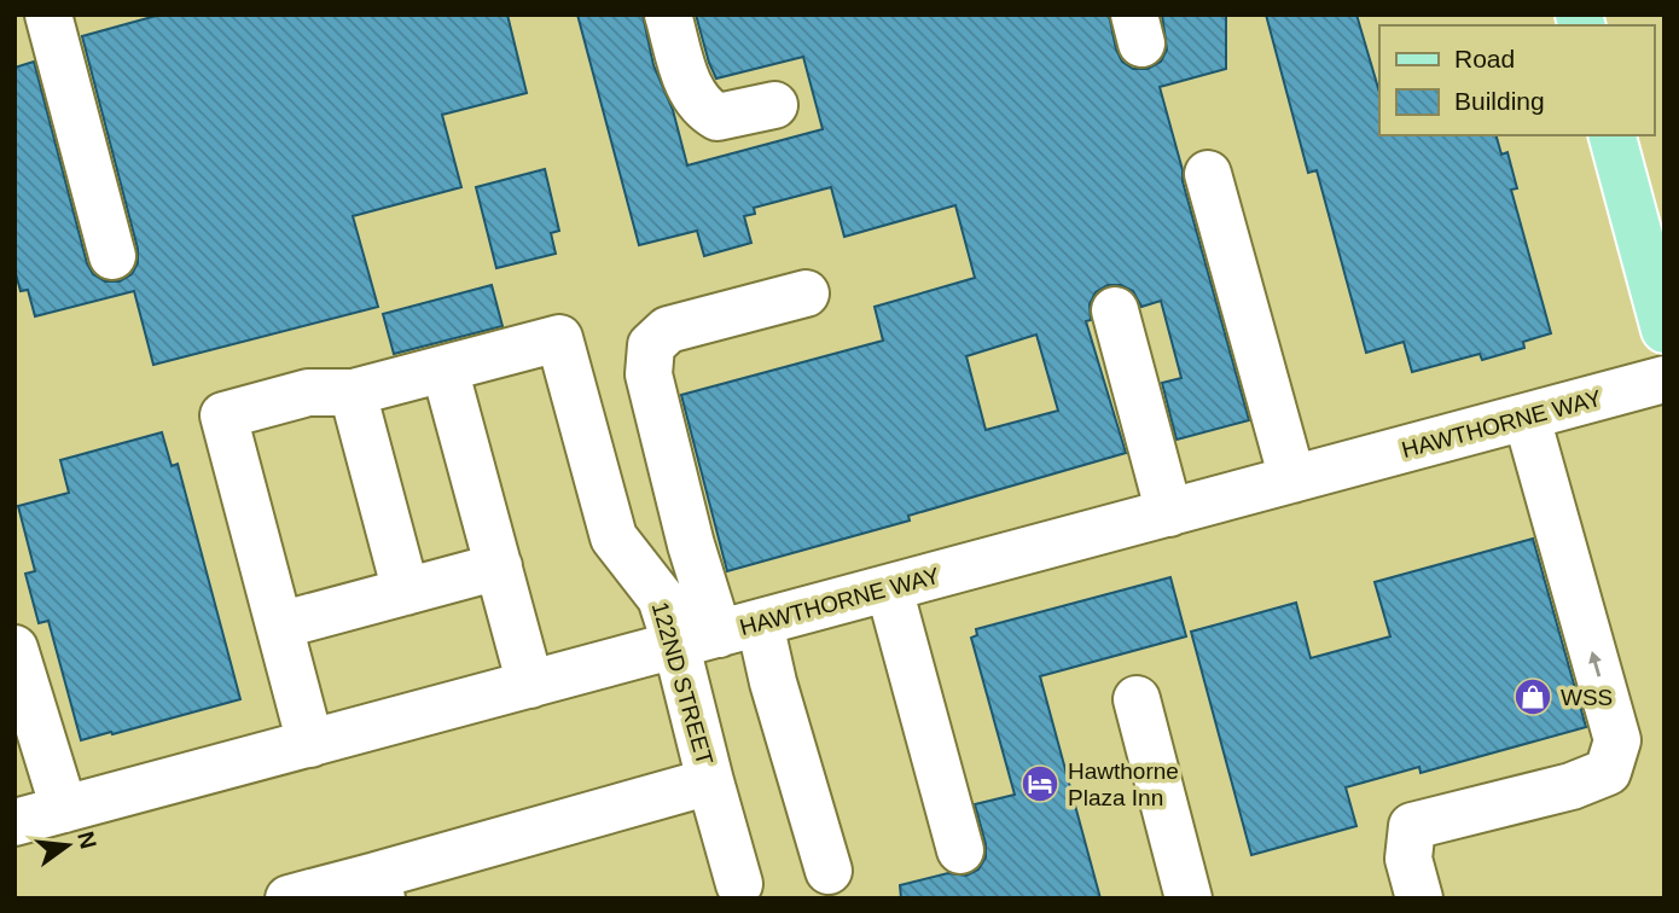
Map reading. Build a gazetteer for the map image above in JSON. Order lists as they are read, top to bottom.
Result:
{
  "streets": {
    "street": ["HAWTHORNE WAY", "122ND STREET"]
  },
  "crossings": [
    ["HAWTHORNE WAY", "122ND STREET"]
  ],
  "places": {
    "shop": ["WSS"],
    "hotel": ["Hawthorne Plaza Inn"]
  },
  "legend": ["Road", "Building"],
  "north": "right"
}
